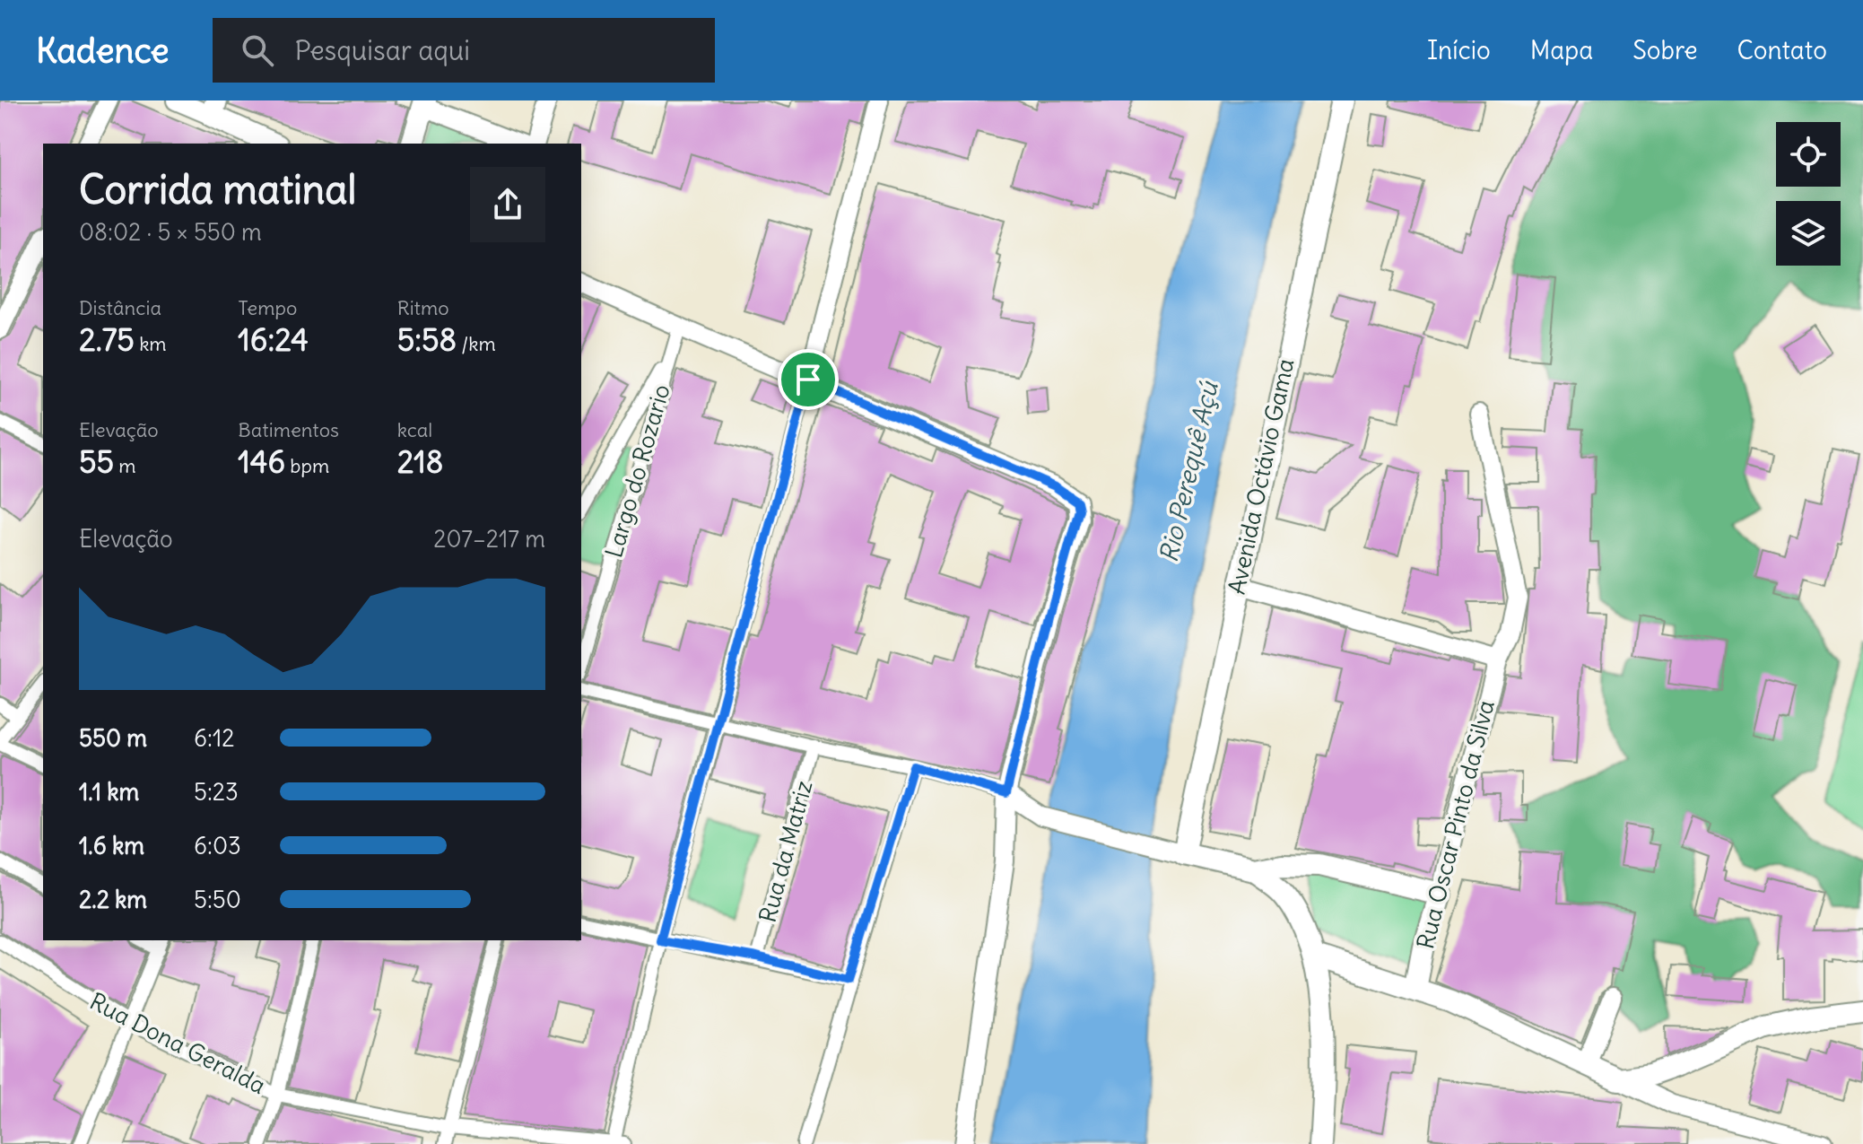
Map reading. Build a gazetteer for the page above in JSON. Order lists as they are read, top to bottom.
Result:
{
  "streets": {
    "street": [
      "Largo do Rozario",
      "Avenida Octávio Gama",
      "Rua Oscar Pinto da Silva",
      "Rua da Matriz",
      "Rua Dona Geralda"
    ]
  },
  "water": ["Rio Perequê Açú"],
  "page": {
    "header": "Kadence",
    "search": "Pesquisar aqui",
    "nav": [
      "Início",
      "Mapa",
      "Sobre",
      "Contato"
    ],
    "heading": ["Corrida matinal", "08:02 · 5 × 550 m"],
    "stats": [
      ["Distância", "2.75 km"],
      ["Tempo", "16:24"],
      ["Ritmo", "5:58 /km"],
      ["Elevação", "55 m"],
      ["Batimentos", "146 bpm"],
      ["kcal", "218"]
    ],
    "chart": ["Elevação", "207–217 m"],
    "list": [
      {
        "name": "550 m",
        "note": "6:12"
      },
      {
        "name": "1.1 km",
        "note": "5:23"
      },
      {
        "name": "1.6 km",
        "note": "6:03"
      },
      {
        "name": "2.2 km",
        "note": "5:50"
      }
    ]
  }
}
